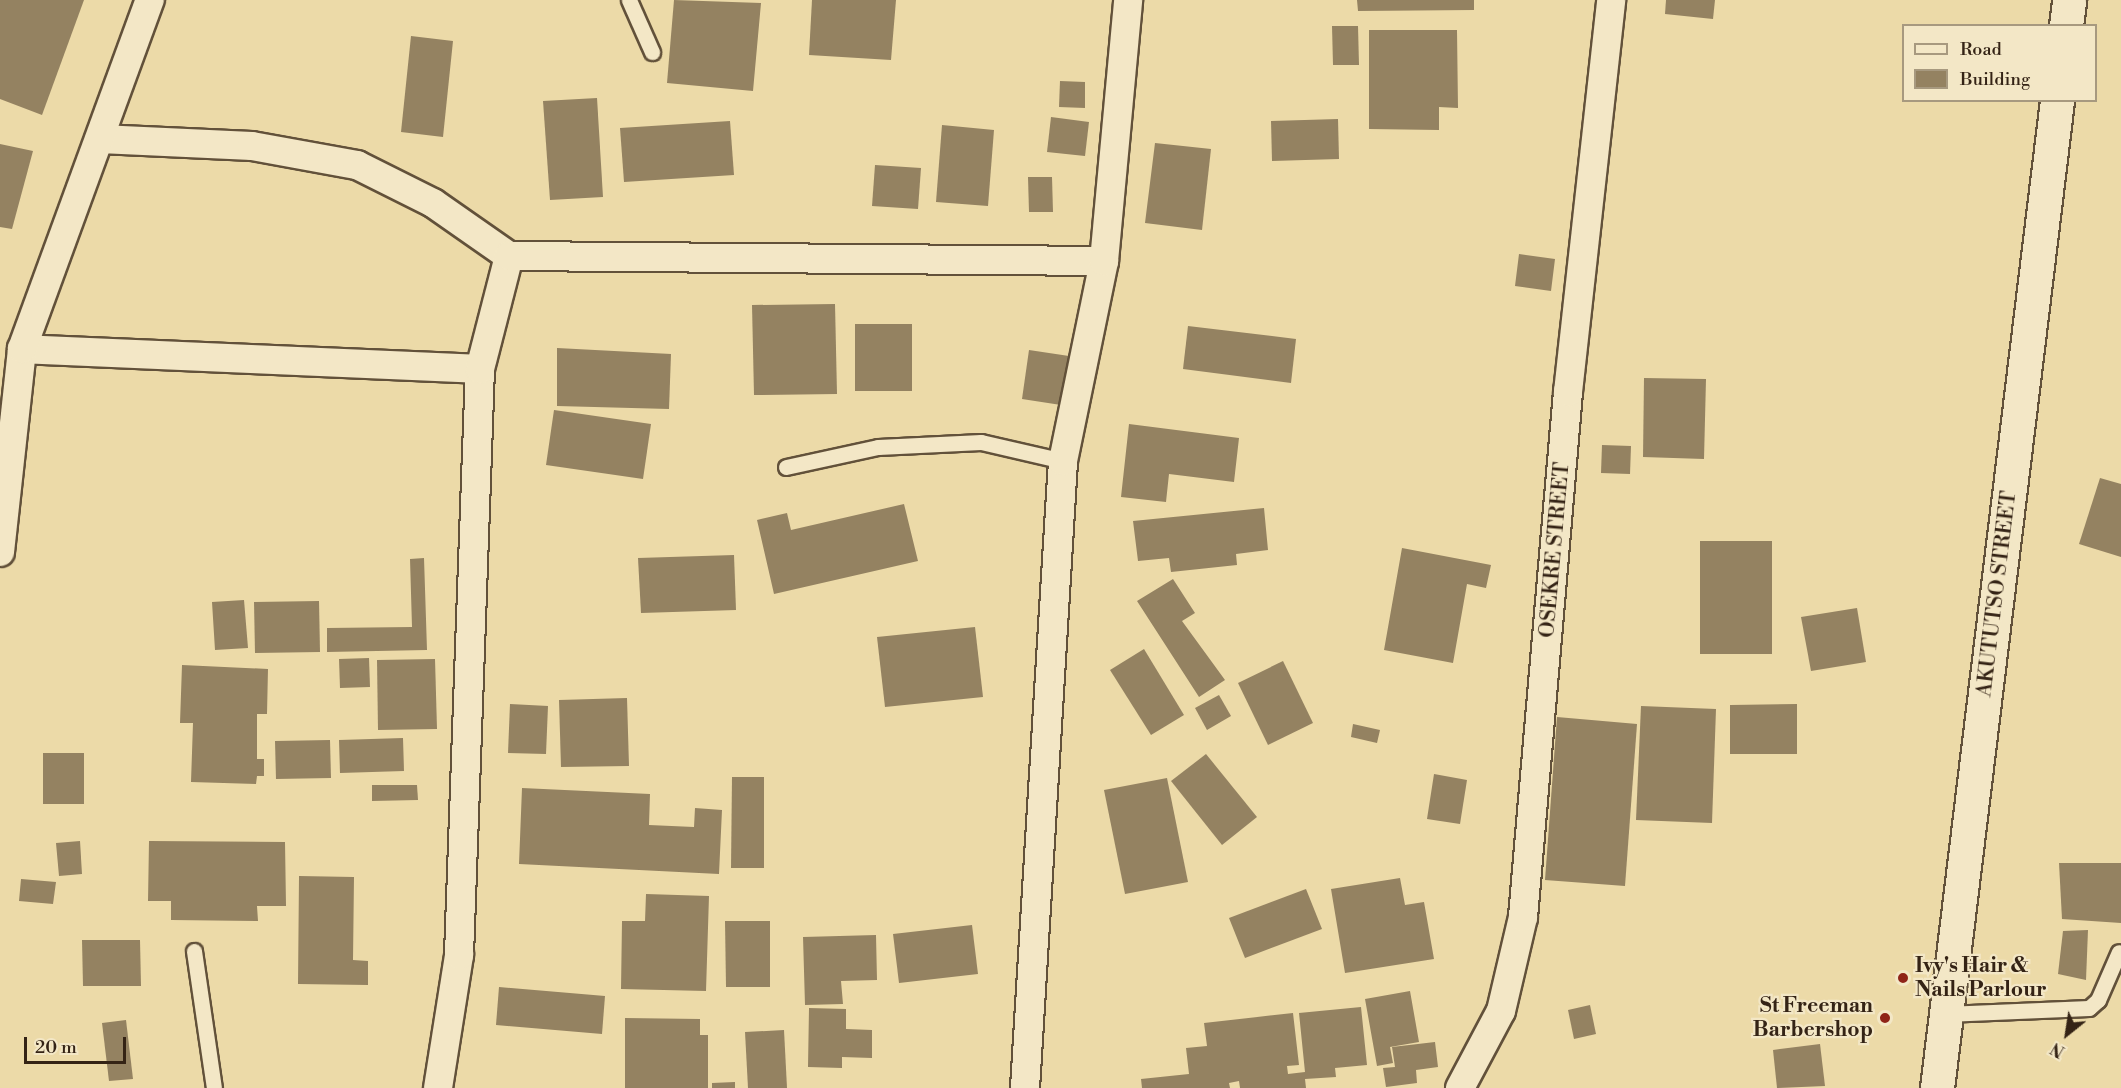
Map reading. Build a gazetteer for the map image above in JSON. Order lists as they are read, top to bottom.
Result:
{
  "streets": {
    "street": ["OSEKRE STREET", "AKUTUTSO STREET"]
  },
  "places": ["Ivy's Hair & Nails Parlour", "St Freeman Barbershop"],
  "legend": ["Road", "Building"],
  "scale_bar": "20 m",
  "north": "bottom left"
}
